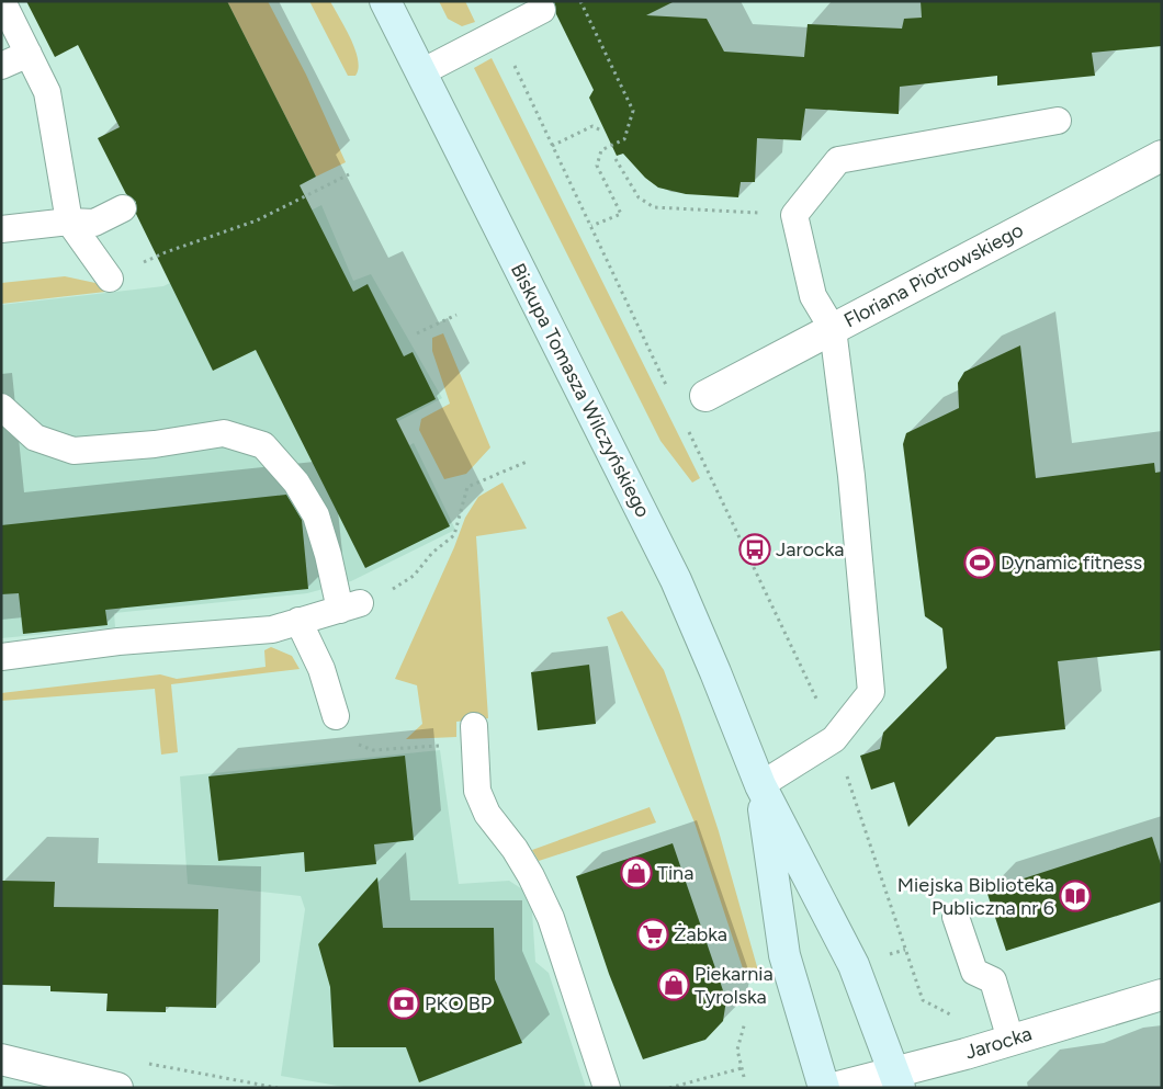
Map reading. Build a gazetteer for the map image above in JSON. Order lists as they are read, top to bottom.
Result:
{
  "streets": {
    "street": ["Floriana Piotrowskiego", "Biskupa Tomasza Wilczyńskiego", "Jarocka"]
  },
  "crossings": [
    ["Biskupa Tomasza Wilczyńskiego", "Jarocka"]
  ],
  "places": {
    "bus stop": ["Jarocka"],
    "sports": ["Dynamic fitness"],
    "shop": ["Tina", "Piekarnia Tyrolska"],
    "library": ["Miejska Biblioteka Publiczna nr 6"],
    "supermarket": ["Żabka"],
    "bank": ["PKO BP"]
  }
}
